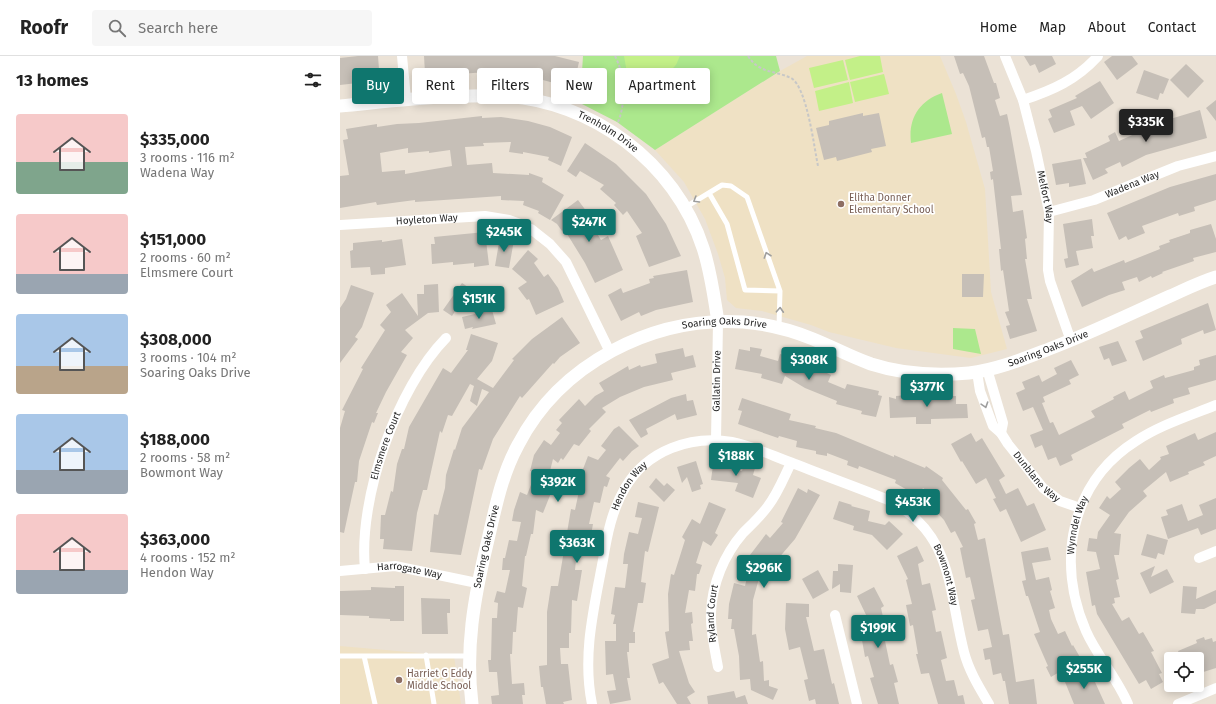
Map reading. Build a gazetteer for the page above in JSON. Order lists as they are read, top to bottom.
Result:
{
  "streets": {
    "street": [
      "Trenholm Drive",
      "Wadena Way",
      "Melfort Way",
      "Hoyleton Way",
      "Soaring Oaks Drive",
      "Gallatin Drive",
      "Elmsmere Court",
      "Dunblane Way",
      "Hendon Way",
      "Wynndel Way",
      "Harrogate Way",
      "Bowmont Way",
      "Ryland Court"
    ]
  },
  "crossings": [
    ["Trenholm Drive", "Soaring Oaks Drive"],
    ["Trenholm Drive", "Gallatin Drive"],
    ["Wadena Way", "Melfort Way"],
    ["Melfort Way", "Soaring Oaks Drive"],
    ["Hoyleton Way", "Soaring Oaks Drive"],
    ["Soaring Oaks Drive", "Gallatin Drive"],
    ["Soaring Oaks Drive", "Dunblane Way"],
    ["Soaring Oaks Drive", "Harrogate Way"],
    ["Gallatin Drive", "Hendon Way"],
    ["Gallatin Drive", "Bowmont Way"],
    ["Elmsmere Court", "Harrogate Way"],
    ["Dunblane Way", "Wynndel Way"],
    ["Hendon Way", "Bowmont Way"],
    ["Bowmont Way", "Ryland Court"]
  ],
  "places": ["Elitha Donner Elementary School", "Harriet G Eddy Middle School"],
  "page": {
    "header": "Roofr",
    "search": "Search here",
    "nav": [
      "Home",
      "Map",
      "About",
      "Contact"
    ],
    "heading": "13 homes",
    "chip": [
      "Buy",
      "Rent",
      "Filters",
      "New",
      "Apartment"
    ],
    "list": [
      {
        "name": "$335,000",
        "note": "3 rooms · 116 m² · Wadena Way"
      },
      {
        "name": "$151,000",
        "note": "2 rooms · 60 m² · Elmsmere Court"
      },
      {
        "name": "$308,000",
        "note": "3 rooms · 104 m² · Soaring Oaks Drive"
      },
      {
        "name": "$188,000",
        "note": "2 rooms · 58 m² · Bowmont Way"
      },
      {
        "name": "$363,000",
        "note": "4 rooms · 152 m² · Hendon Way"
      }
    ],
    "price": [
      "$335K",
      "$247K",
      "$245K",
      "$151K",
      "$308K",
      "$377K",
      "$188K",
      "$392K",
      "$453K",
      "$363K",
      "$296K",
      "$199K",
      "$255K"
    ]
  }
}
